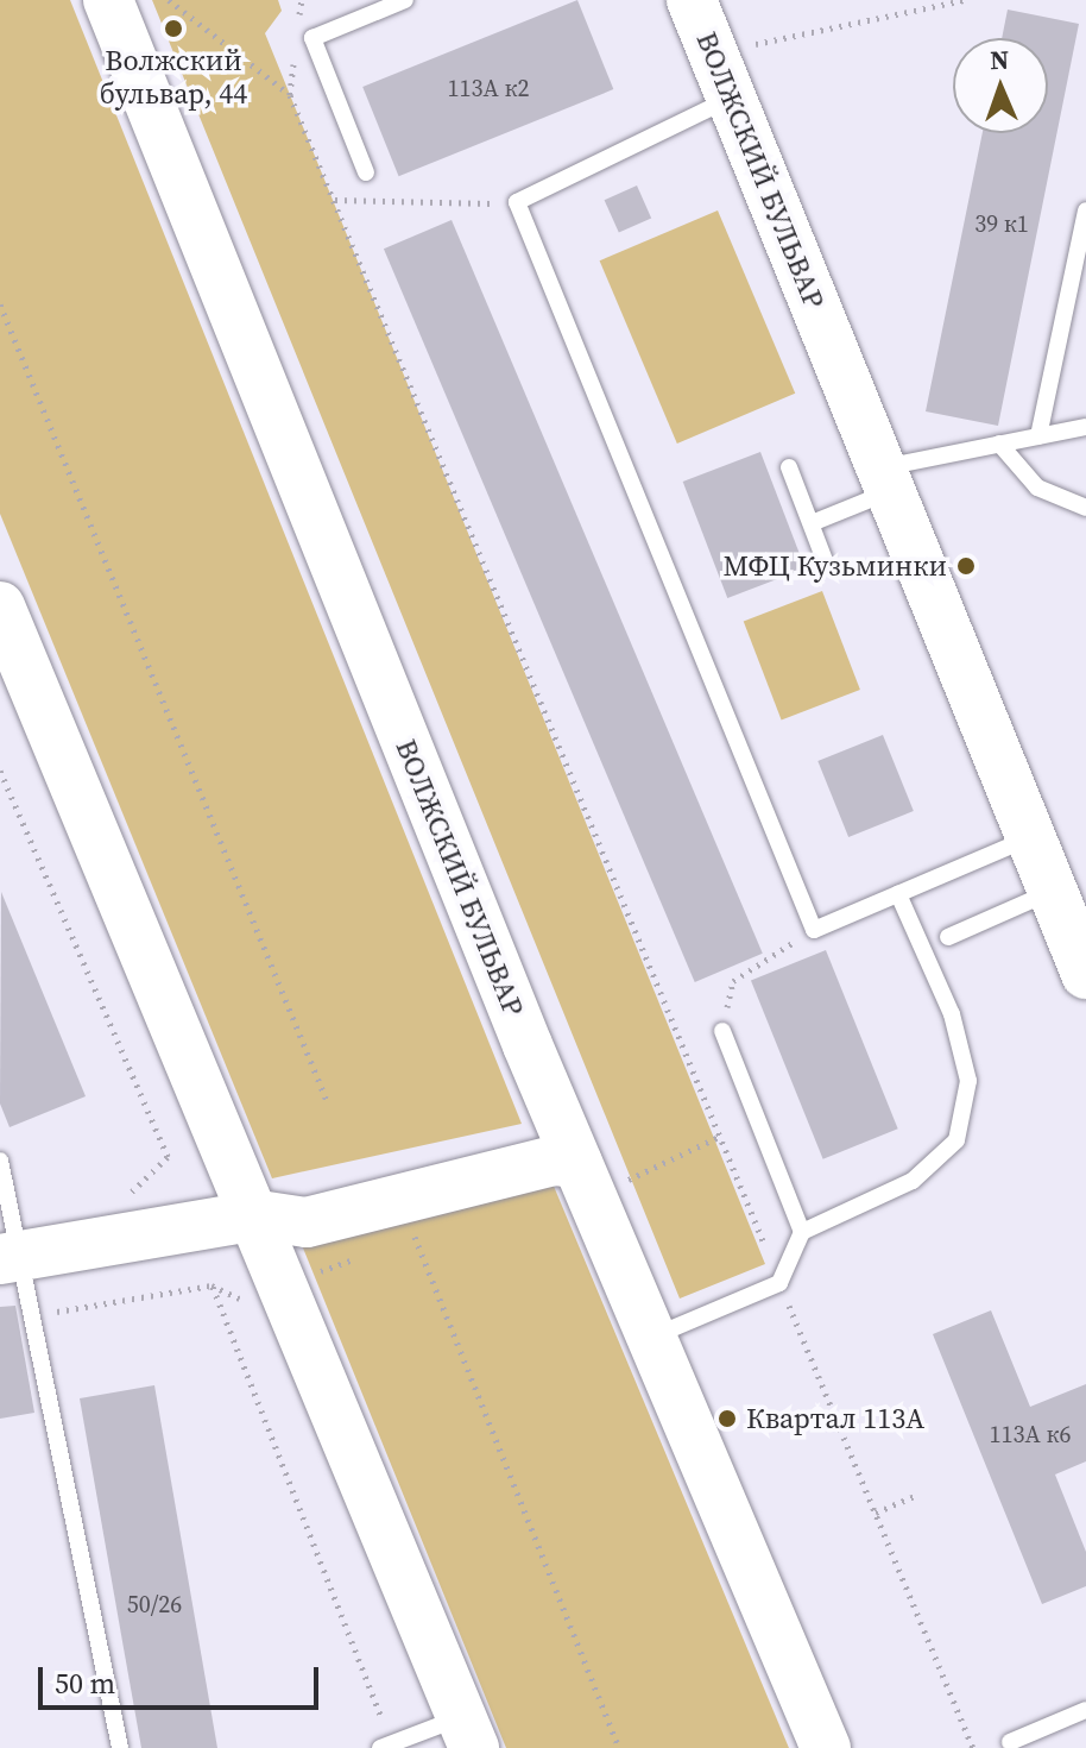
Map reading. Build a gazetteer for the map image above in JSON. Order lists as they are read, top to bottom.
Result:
{
  "streets": {
    "main road": ["ВОЛЖСКИЙ БУЛЬВАР"]
  },
  "places": ["Волжский бульвар, 44", "МФЦ Кузьминки", "Квартал 113А"],
  "house_numbers": [
    "113А к2",
    "39 к1",
    "113А к6",
    "50/26"
  ],
  "scale_bar": "50 m",
  "north": "top"
}
